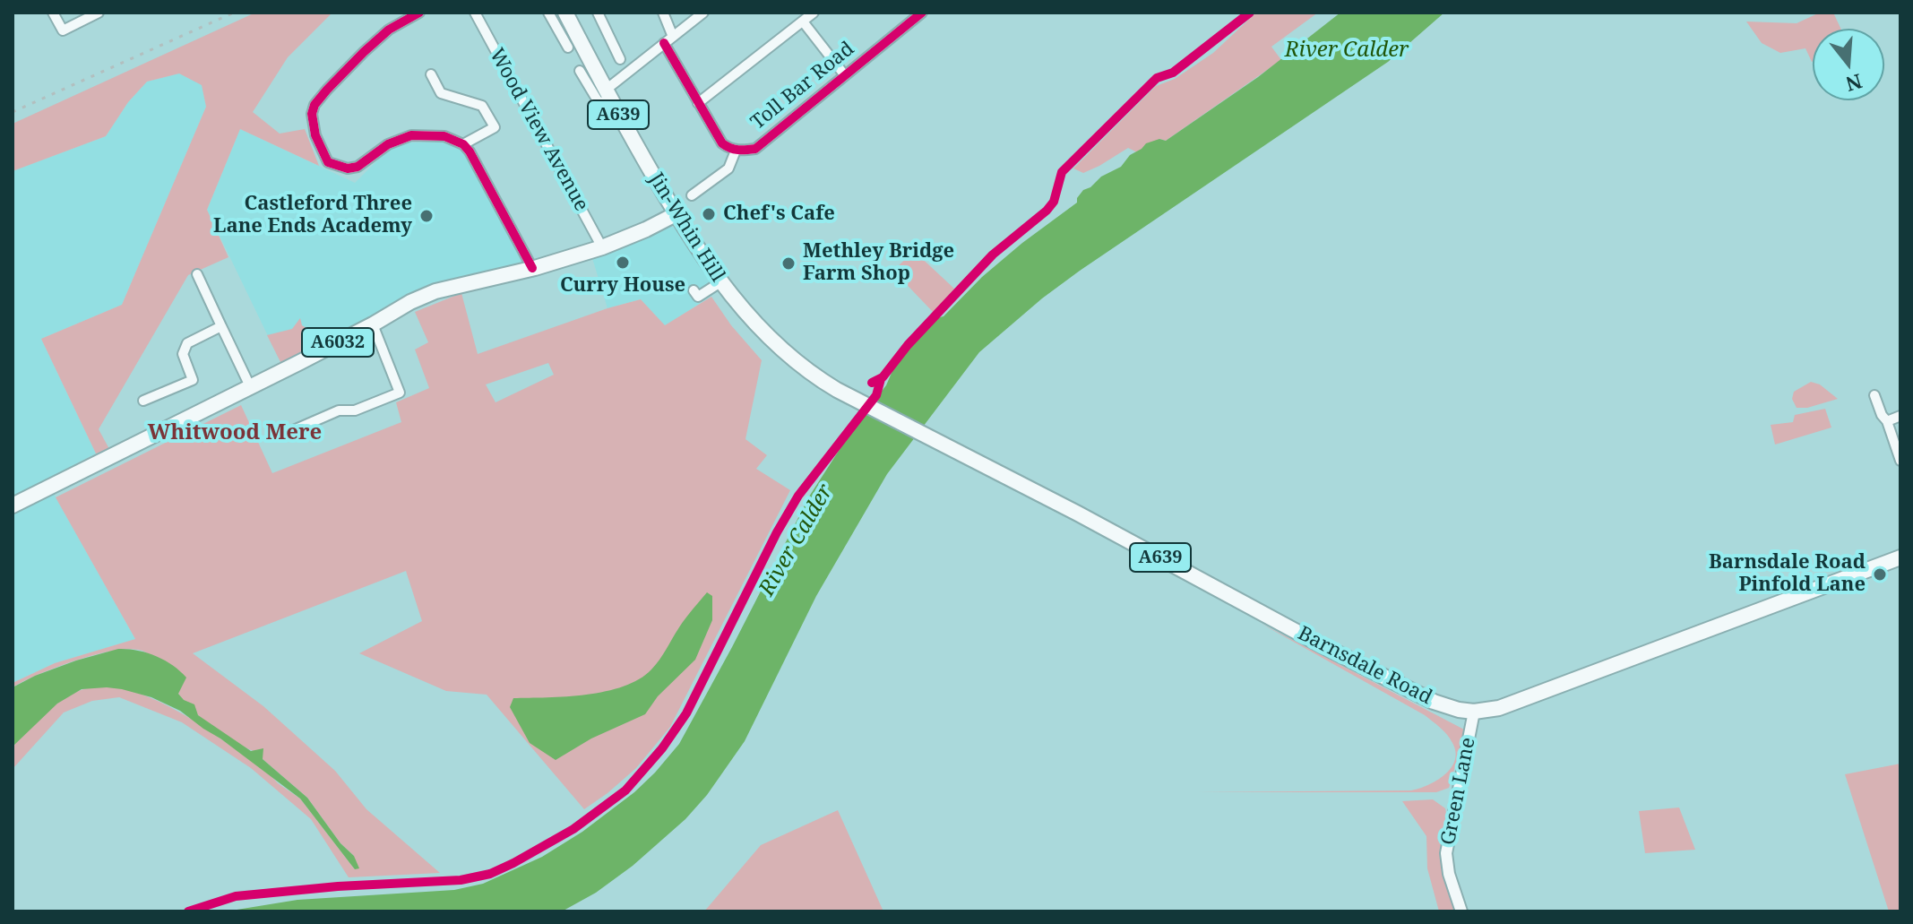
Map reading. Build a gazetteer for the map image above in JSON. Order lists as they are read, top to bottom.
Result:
{
  "streets": {
    "main road": [
      "A639",
      "Jin-Whin Hill",
      "A6032",
      "Barnsdale Road"
    ],
    "street": ["Toll Bar Road", "Wood View Avenue", "Green Lane"]
  },
  "crossings": [
    ["Wood View Avenue", "A6032"],
    ["Jin-Whin Hill", "A6032"],
    ["Jin-Whin Hill", "Barnsdale Road"],
    ["Barnsdale Road", "Green Lane"]
  ],
  "districts": ["Whitwood Mere"],
  "water": ["River Calder"],
  "places": [
    "Chef's Cafe",
    "Castleford Three Lane Ends Academy",
    "Curry House",
    "Methley Bridge Farm Shop",
    "Barnsdale Road Pinfold Lane"
  ],
  "north": "bottom"
}
